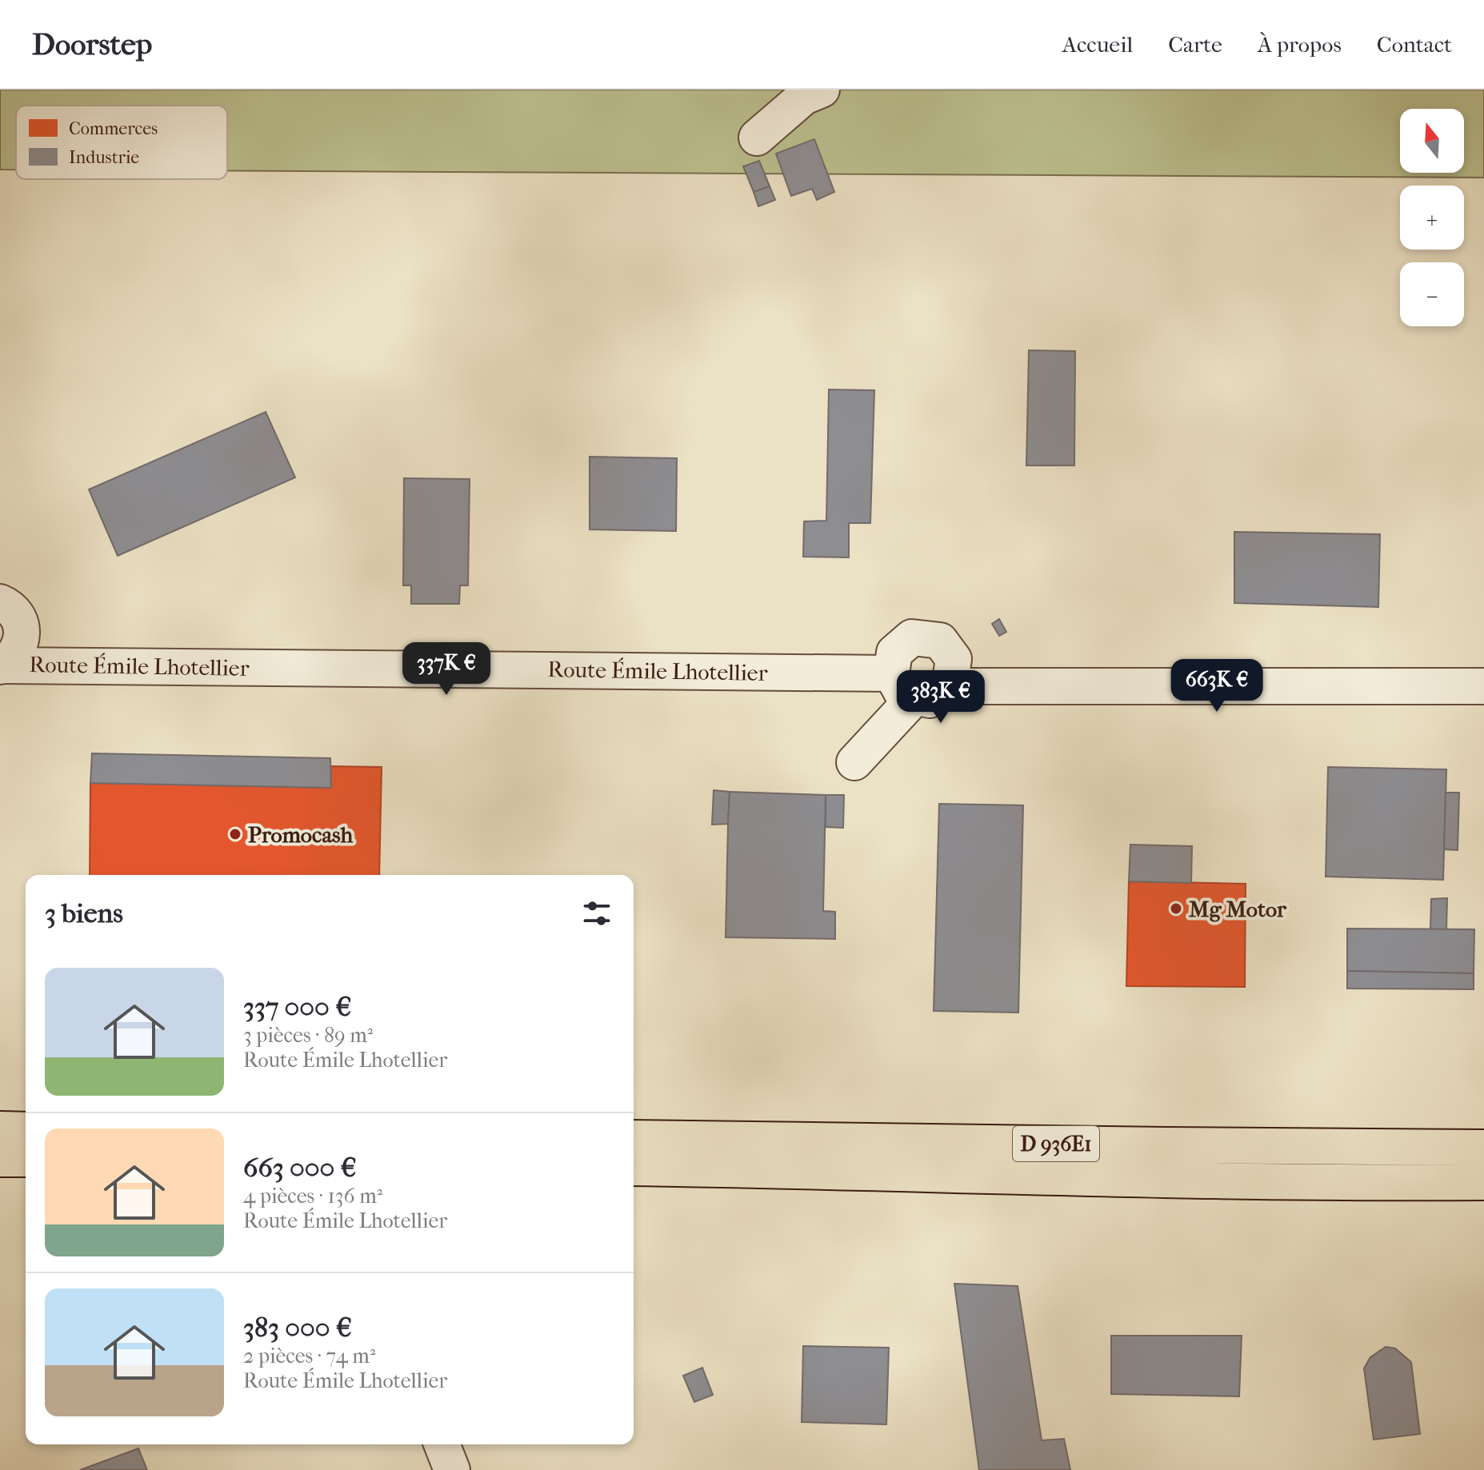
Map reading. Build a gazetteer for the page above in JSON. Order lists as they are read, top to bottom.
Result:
{
  "streets": {
    "main road": ["D 936E1"],
    "street": ["Route Émile Lhotellier"]
  },
  "places": ["Promocash", "Mg Motor"],
  "legend": ["Commerces", "Industrie"],
  "north": "top",
  "page": {
    "header": "Doorstep",
    "nav": [
      "Accueil",
      "Carte",
      "À propos",
      "Contact"
    ],
    "map_buttons": ["+", "−"],
    "price": ["337K €", "663K €", "383K €"],
    "heading": "3 biens",
    "list": [
      {
        "name": "337 000 €",
        "note": "3 pièces · 89 m² · Route Émile Lhotellier"
      },
      {
        "name": "663 000 €",
        "note": "4 pièces · 136 m² · Route Émile Lhotellier"
      },
      {
        "name": "383 000 €",
        "note": "2 pièces · 74 m² · Route Émile Lhotellier"
      }
    ]
  }
}
